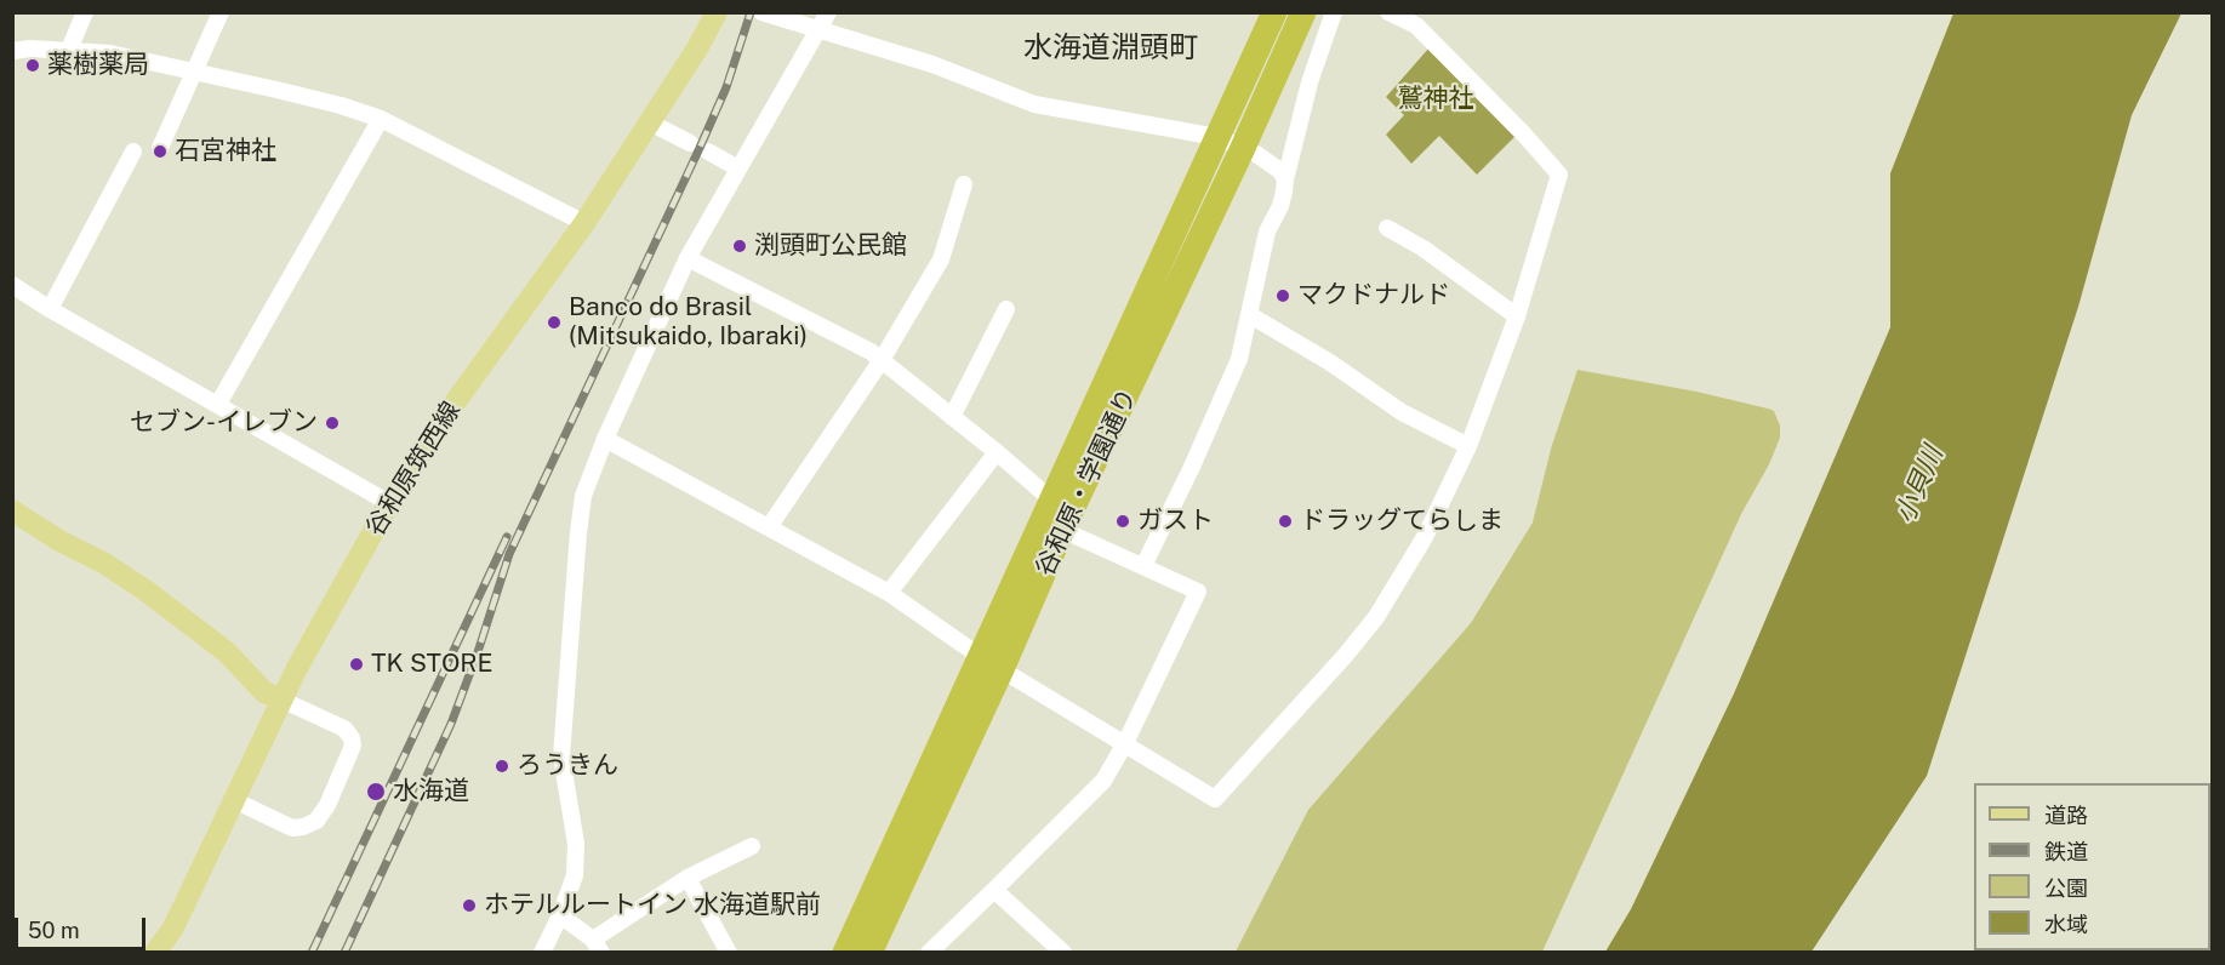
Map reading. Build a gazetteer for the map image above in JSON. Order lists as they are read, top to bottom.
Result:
{
  "streets": {
    "highway": ["谷和原・学園通り"],
    "main road": ["谷和原筑西線"]
  },
  "districts": ["水海道淵頭町"],
  "water": ["小貝川"],
  "parks": ["鷲神社"],
  "places": [
    "薬樹薬局",
    "石宮神社",
    "渕頭町公民館",
    "マクドナルド",
    "Banco do Brasil (Mitsukaido, Ibaraki)",
    "セブン-イレブン",
    "ガスト",
    "ドラッグてらしま",
    "TK STORE",
    "ろうきん",
    "水海道",
    "ホテルルートイン 水海道駅前"
  ],
  "legend": [
    "道路",
    "鉄道",
    "公園",
    "水域"
  ],
  "scale_bar": "50 m"
}
